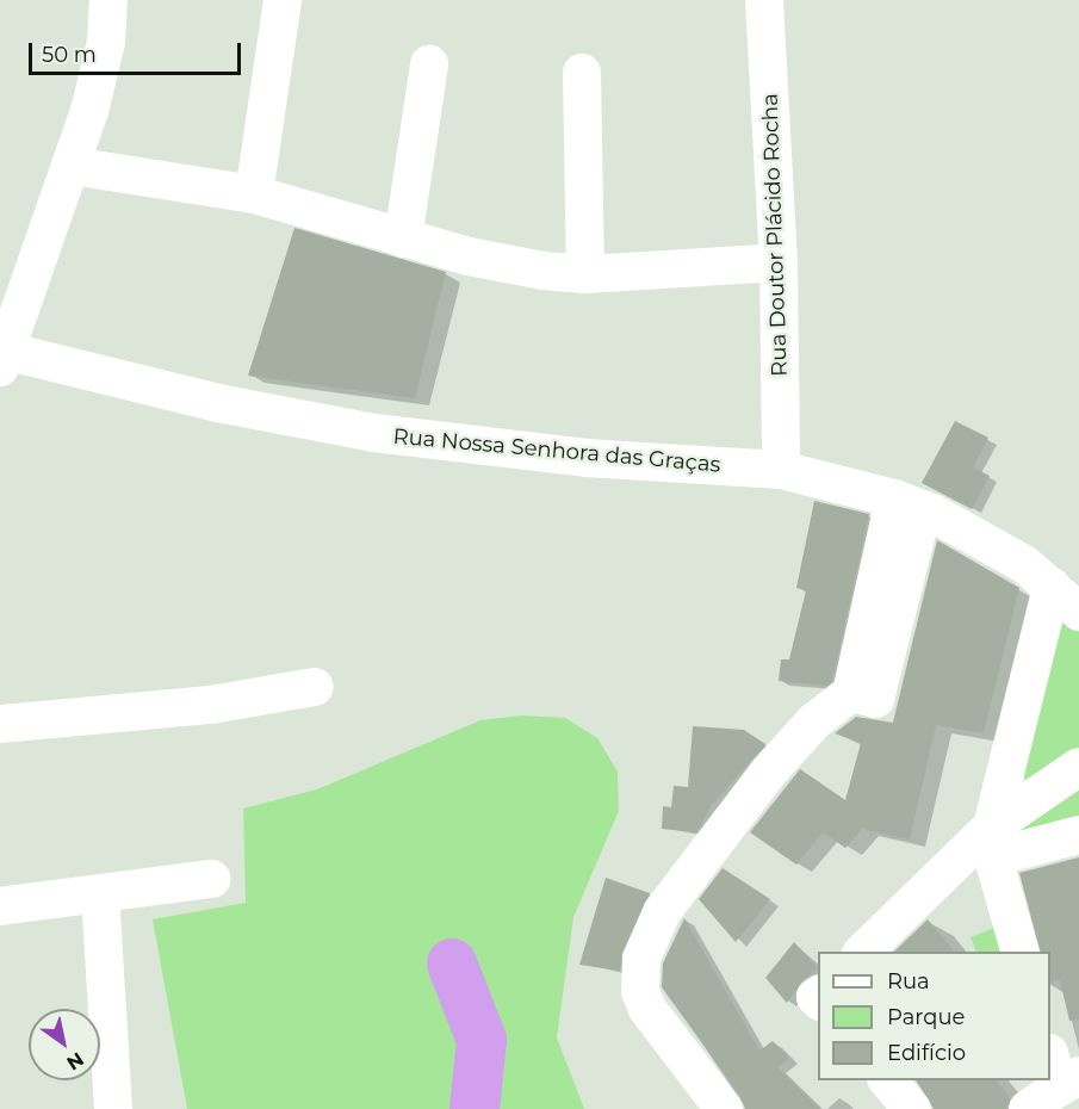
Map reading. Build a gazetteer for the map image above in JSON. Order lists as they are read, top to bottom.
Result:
{
  "streets": {
    "street": ["Rua Doutor Plácido Rocha", "Rua Nossa Senhora das Graças"]
  },
  "crossings": [
    ["Rua Doutor Plácido Rocha", "Rua Nossa Senhora das Graças"]
  ],
  "legend": ["Rua", "Parque", "Edifício"],
  "scale_bar": "50 m",
  "north": "bottom right"
}
